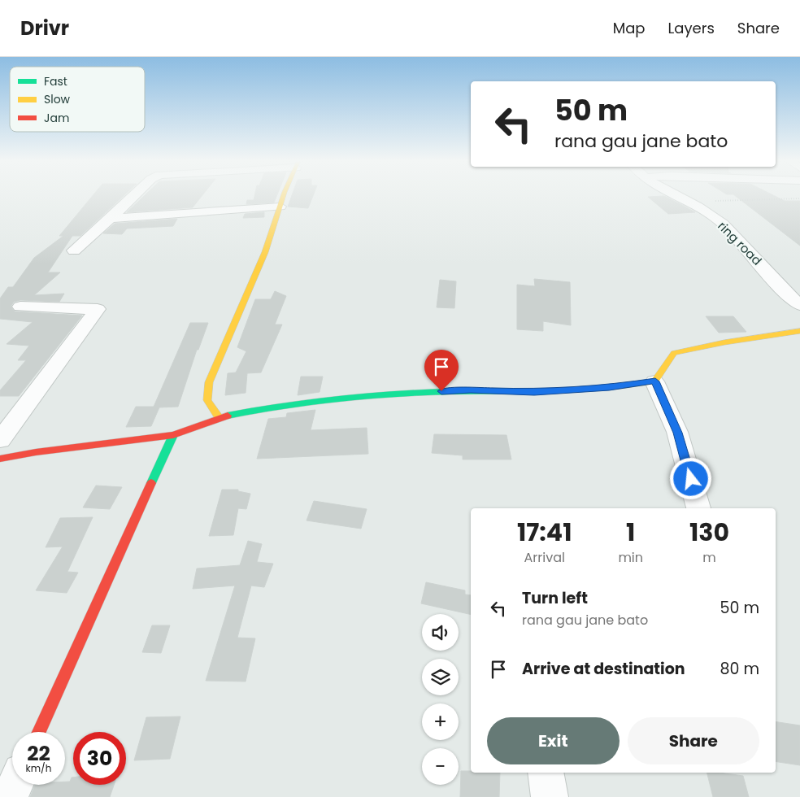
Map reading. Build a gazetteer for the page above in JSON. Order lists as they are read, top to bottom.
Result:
{
  "streets": {
    "street": ["ring road"]
  },
  "legend": ["Fast", "Slow", "Jam"],
  "page": {
    "header": "Drivr",
    "nav": ["Map", "Layers", "Share"],
    "turn": ["50 m", "rana gau jane bato"],
    "eta": [
      "17:41",
      "Arrival",
      "1",
      "min",
      "130",
      "m"
    ],
    "list": [
      {
        "name": "Turn left",
        "note": "rana gau jane bato",
        "value": "50 m"
      },
      {
        "name": "Arrive at destination",
        "value": "80 m"
      }
    ],
    "map_buttons": ["+", "−"],
    "buttons": ["Exit", "Share"],
    "speed": "22 km/h",
    "limit": "30"
  }
}
